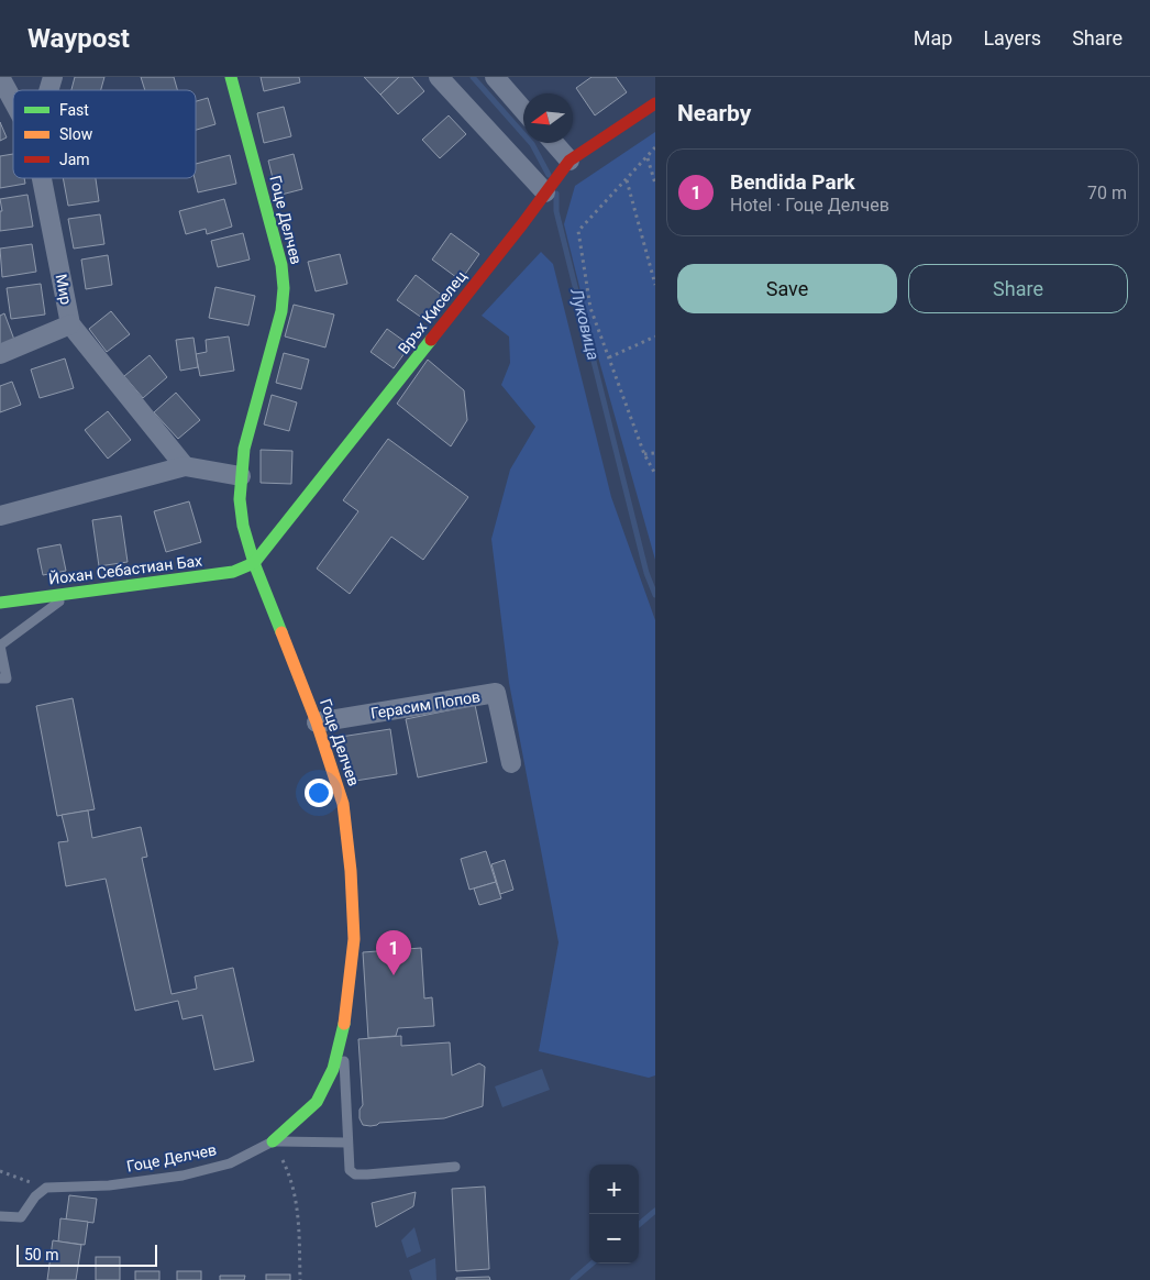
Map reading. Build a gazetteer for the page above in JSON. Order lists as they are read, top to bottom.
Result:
{
  "streets": {
    "street": [
      "Гоце Делчев",
      "Мир",
      "Връх Киселец",
      "Йохан Себастиан Бах",
      "Герасим Попов"
    ]
  },
  "crossings": [
    ["Гоце Делчев", "Връх Киселец"],
    ["Гоце Делчев", "Йохан Себастиан Бах"],
    ["Гоце Делчев", "Герасим Попов"],
    ["Връх Киселец", "Йохан Себастиан Бах"]
  ],
  "water": ["Луковица"],
  "legend": ["Fast", "Slow", "Jam"],
  "scale_bar": "50 m",
  "north": "left",
  "page": {
    "header": "Waypost",
    "nav": ["Map", "Layers", "Share"],
    "heading": "Nearby",
    "list": [
      {
        "mark": "1",
        "name": "Bendida Park",
        "note": "Hotel · Гоце Делчев",
        "value": "70 m"
      }
    ],
    "buttons": ["Save", "Share"],
    "pins": "1",
    "map_buttons": ["+", "−"],
    "scale": "50 m"
  }
}
